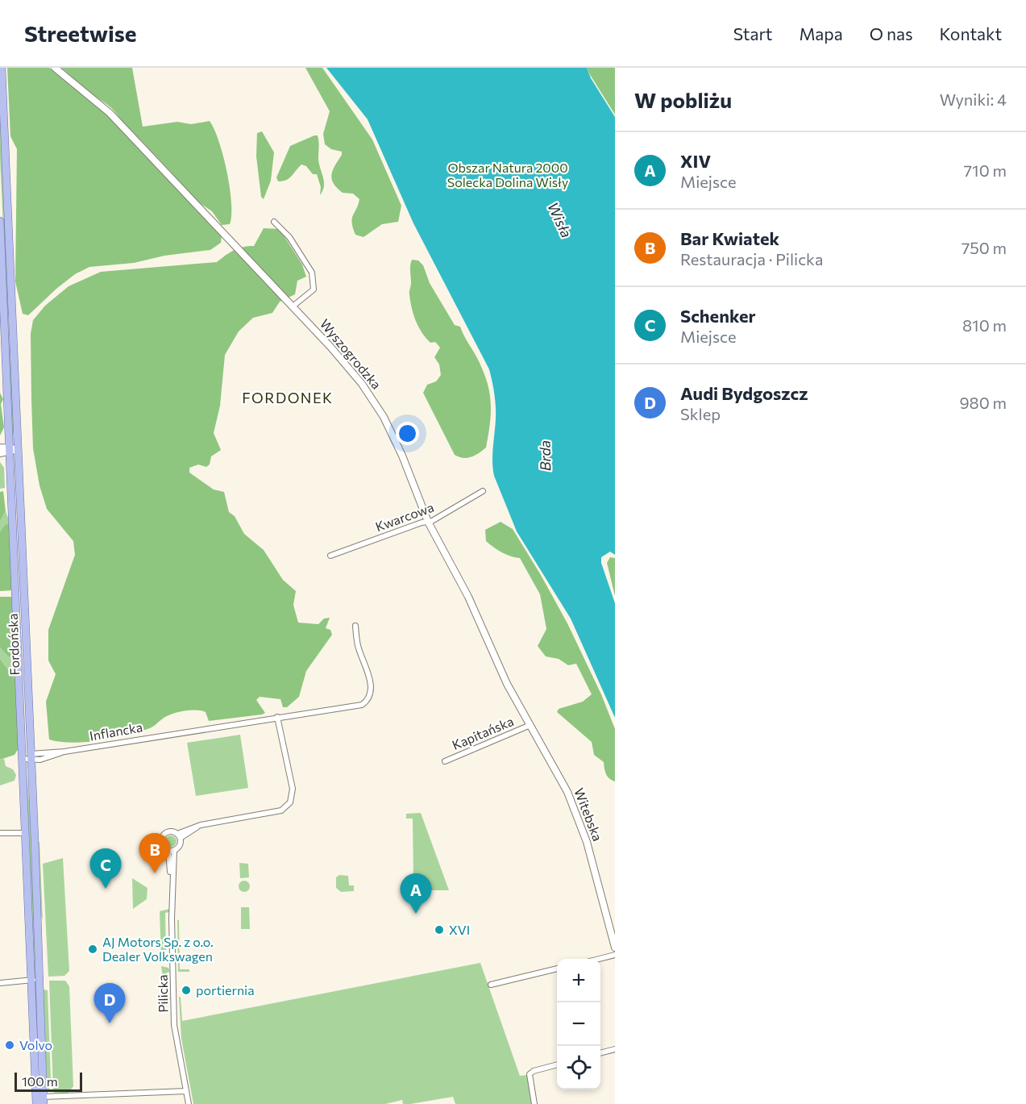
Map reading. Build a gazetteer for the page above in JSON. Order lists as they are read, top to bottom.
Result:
{
  "streets": {
    "main road": ["Fordońska"],
    "street": [
      "Wyszogrodzka",
      "Kwarcowa",
      "Inflancka",
      "Kapitańska",
      "Witebska",
      "Pilicka"
    ]
  },
  "crossings": [
    ["Wyszogrodzka", "Kwarcowa"],
    ["Wyszogrodzka", "Kapitańska"],
    ["Wyszogrodzka", "Witebska"],
    ["Fordońska", "Inflancka"],
    ["Kapitańska", "Witebska"]
  ],
  "districts": ["FORDONEK"],
  "water": ["Wisła", "Brda"],
  "parks": ["Obszar Natura 2000 Solecka Dolina Wisły"],
  "places": [
    "XVI",
    "AJ Motors Sp. z o.o. Dealer Volkswagen",
    "portiernia",
    "Volvo"
  ],
  "scale_bar": "100 m",
  "page": {
    "header": "Streetwise",
    "nav": [
      "Start",
      "Mapa",
      "O nas",
      "Kontakt"
    ],
    "heading": ["W pobliżu", "Wyniki: 4"],
    "list": [
      {
        "mark": "A",
        "name": "XIV",
        "note": "Miejsce",
        "value": "710 m"
      },
      {
        "mark": "B",
        "name": "Bar Kwiatek",
        "note": "Restauracja · Pilicka",
        "value": "750 m"
      },
      {
        "mark": "C",
        "name": "Schenker",
        "note": "Miejsce",
        "value": "810 m"
      },
      {
        "mark": "D",
        "name": "Audi Bydgoszcz",
        "note": "Sklep",
        "value": "980 m"
      }
    ],
    "pins": [
      "B",
      "C",
      "A",
      "D"
    ],
    "map_buttons": ["+", "−"],
    "scale": "100 m"
  }
}
